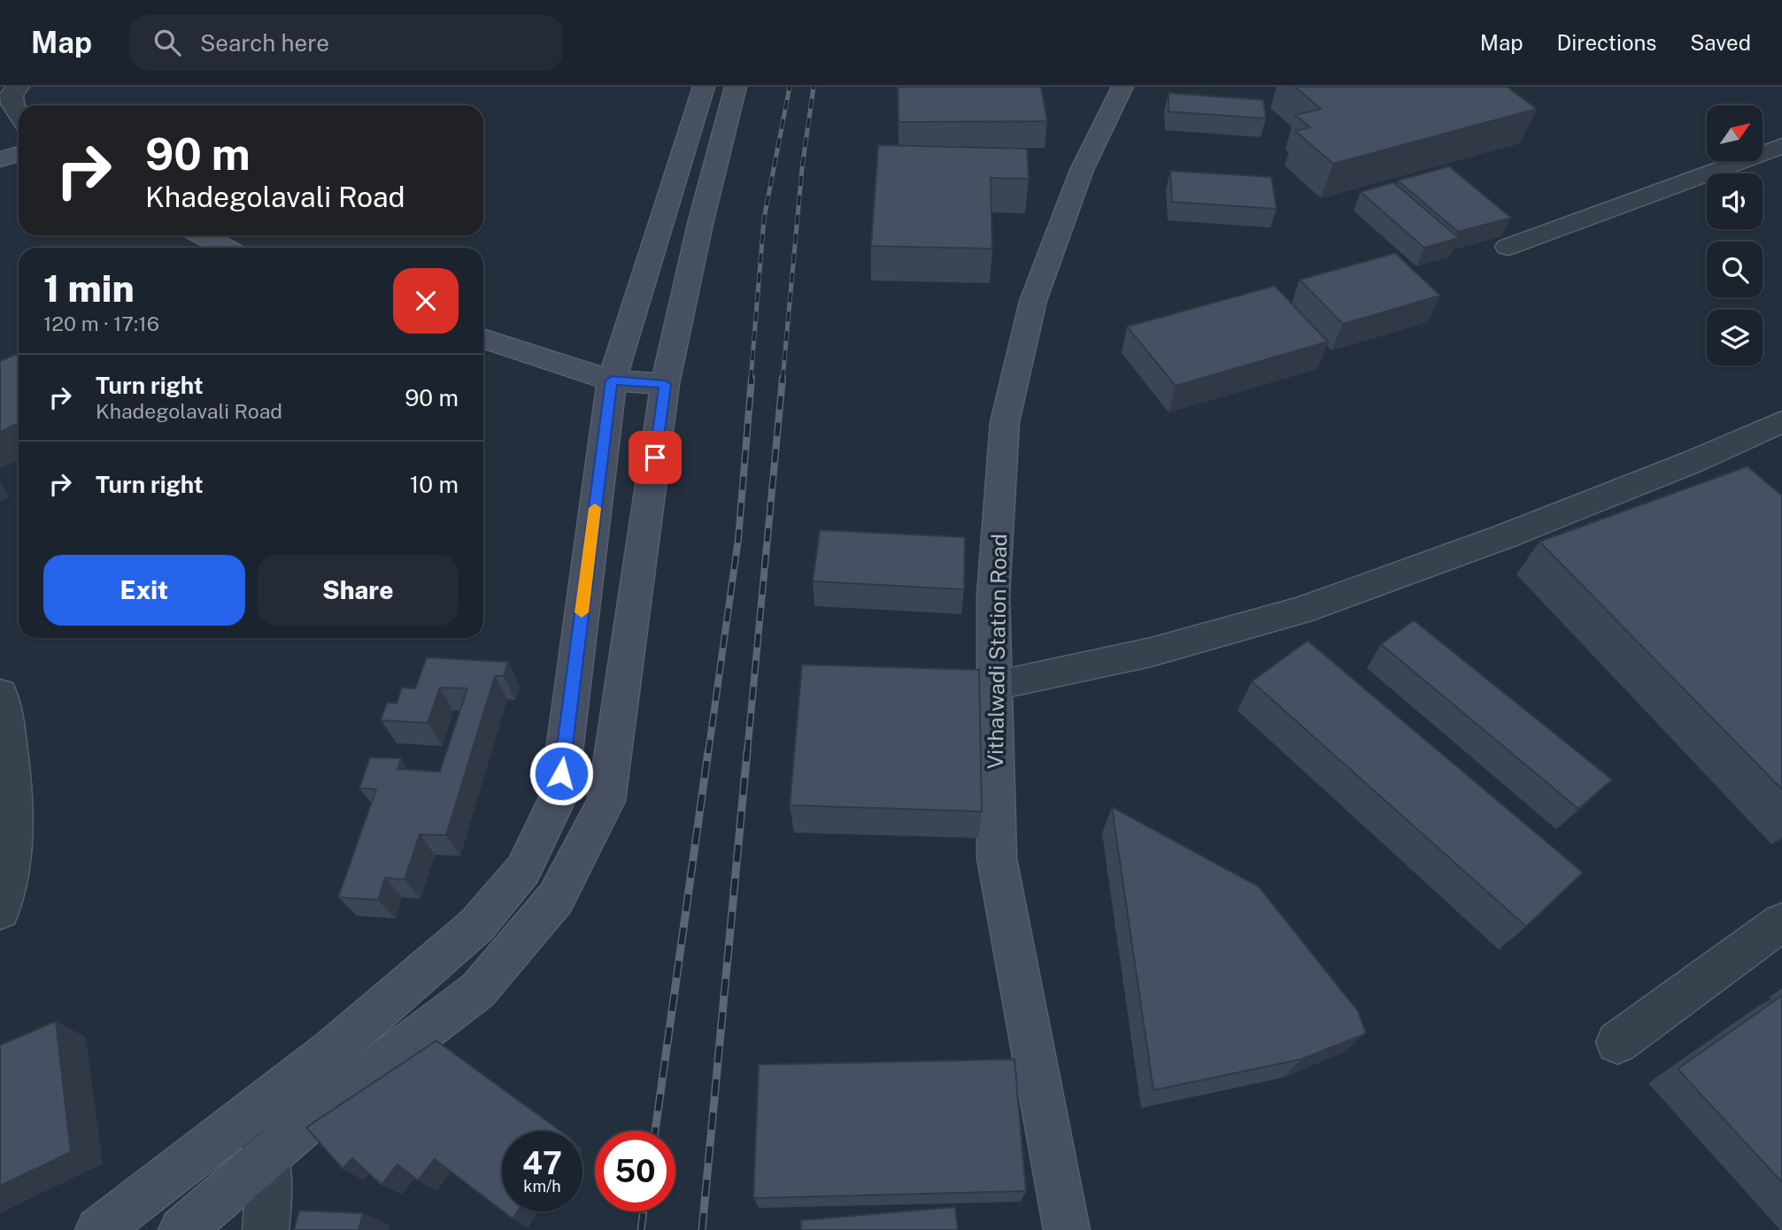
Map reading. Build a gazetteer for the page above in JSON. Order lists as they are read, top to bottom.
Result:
{
  "streets": {
    "main road": ["Vithalwadi Station Road"]
  },
  "north": "top right",
  "page": {
    "header": "Map",
    "search": "Search here",
    "nav": ["Map", "Directions", "Saved"],
    "turn": ["90 m", "Khadegolavali Road"],
    "heading": ["1 min", "120 m · 17:16"],
    "list": [
      {
        "name": "Turn right",
        "note": "Khadegolavali Road",
        "value": "90 m"
      },
      {
        "name": "Turn right",
        "value": "10 m"
      }
    ],
    "buttons": ["Exit", "Share"],
    "speed": "47 km/h",
    "limit": "50"
  }
}
